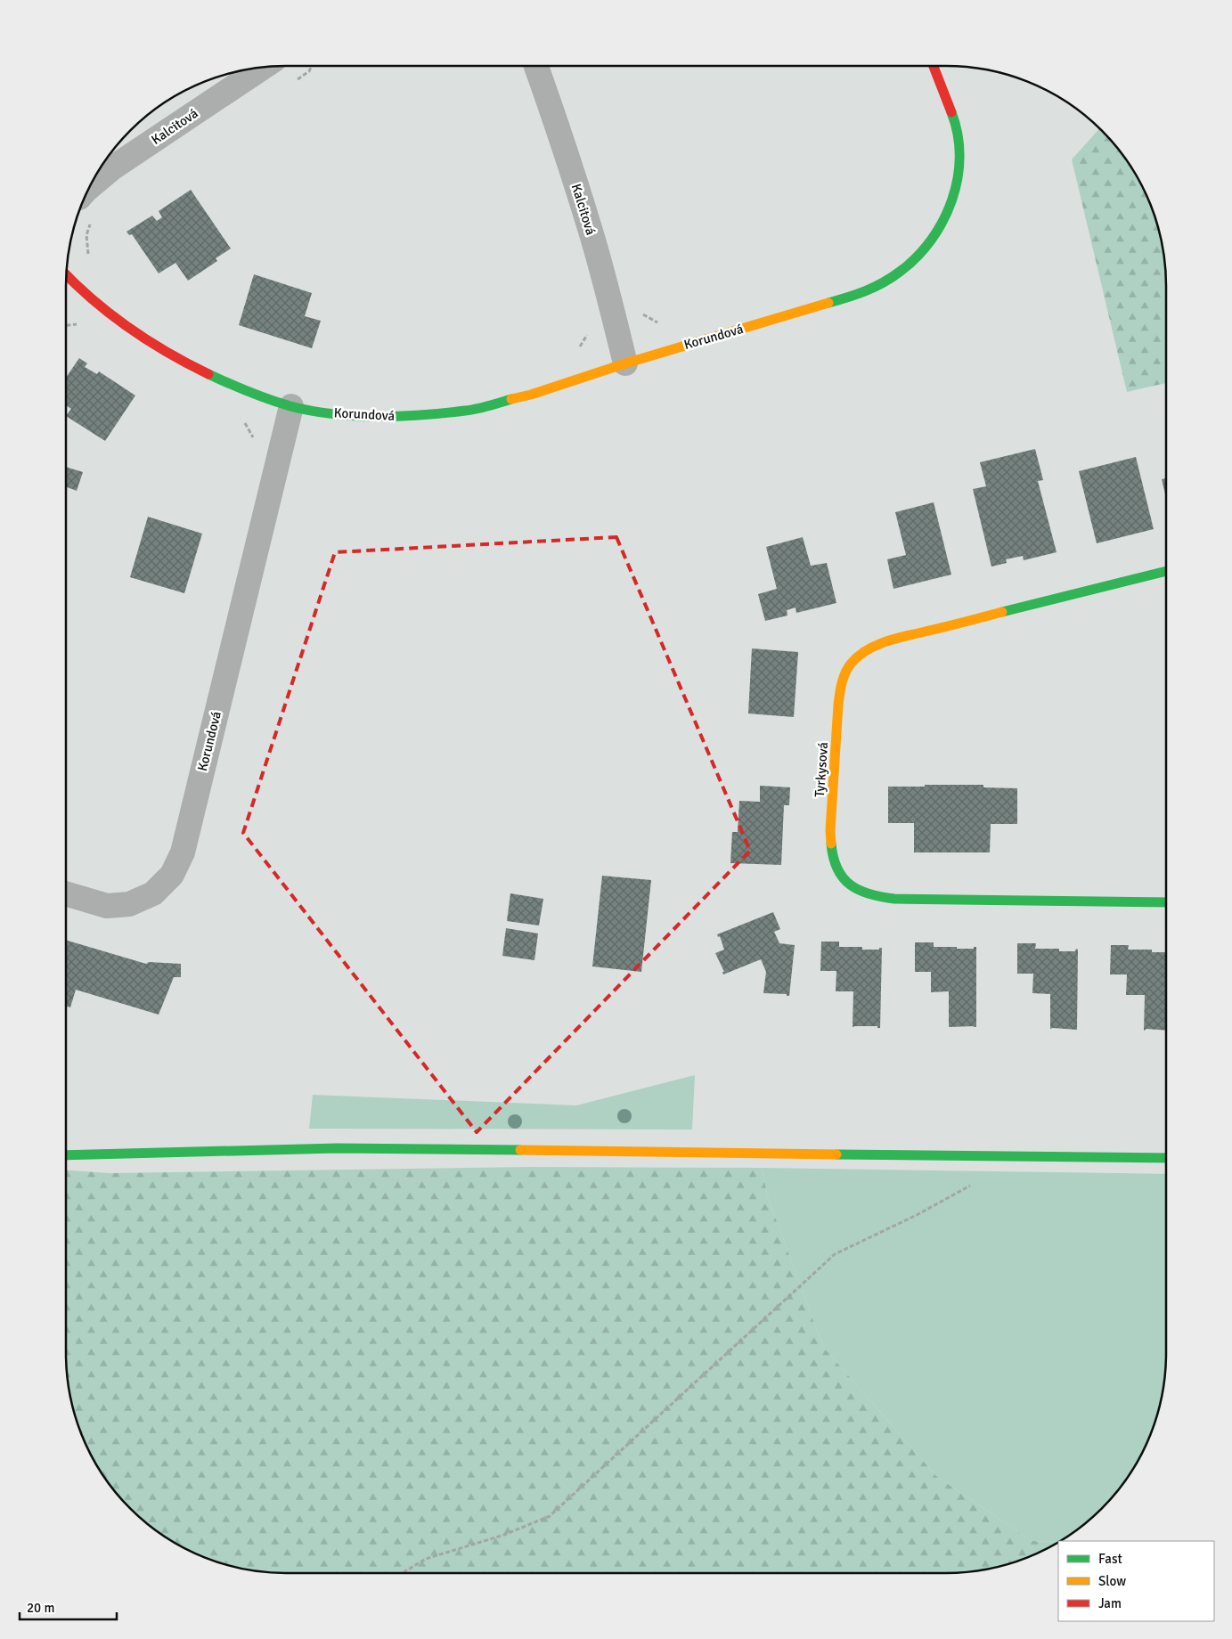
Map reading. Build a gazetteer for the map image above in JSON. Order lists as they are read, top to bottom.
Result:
{
  "streets": {
    "street": ["Kalcitová", "Korundová", "Tyrkysová"]
  },
  "crossings": [
    ["Kalcitová", "Korundová"]
  ],
  "legend": ["Fast", "Slow", "Jam"],
  "scale_bar": "20 m"
}
